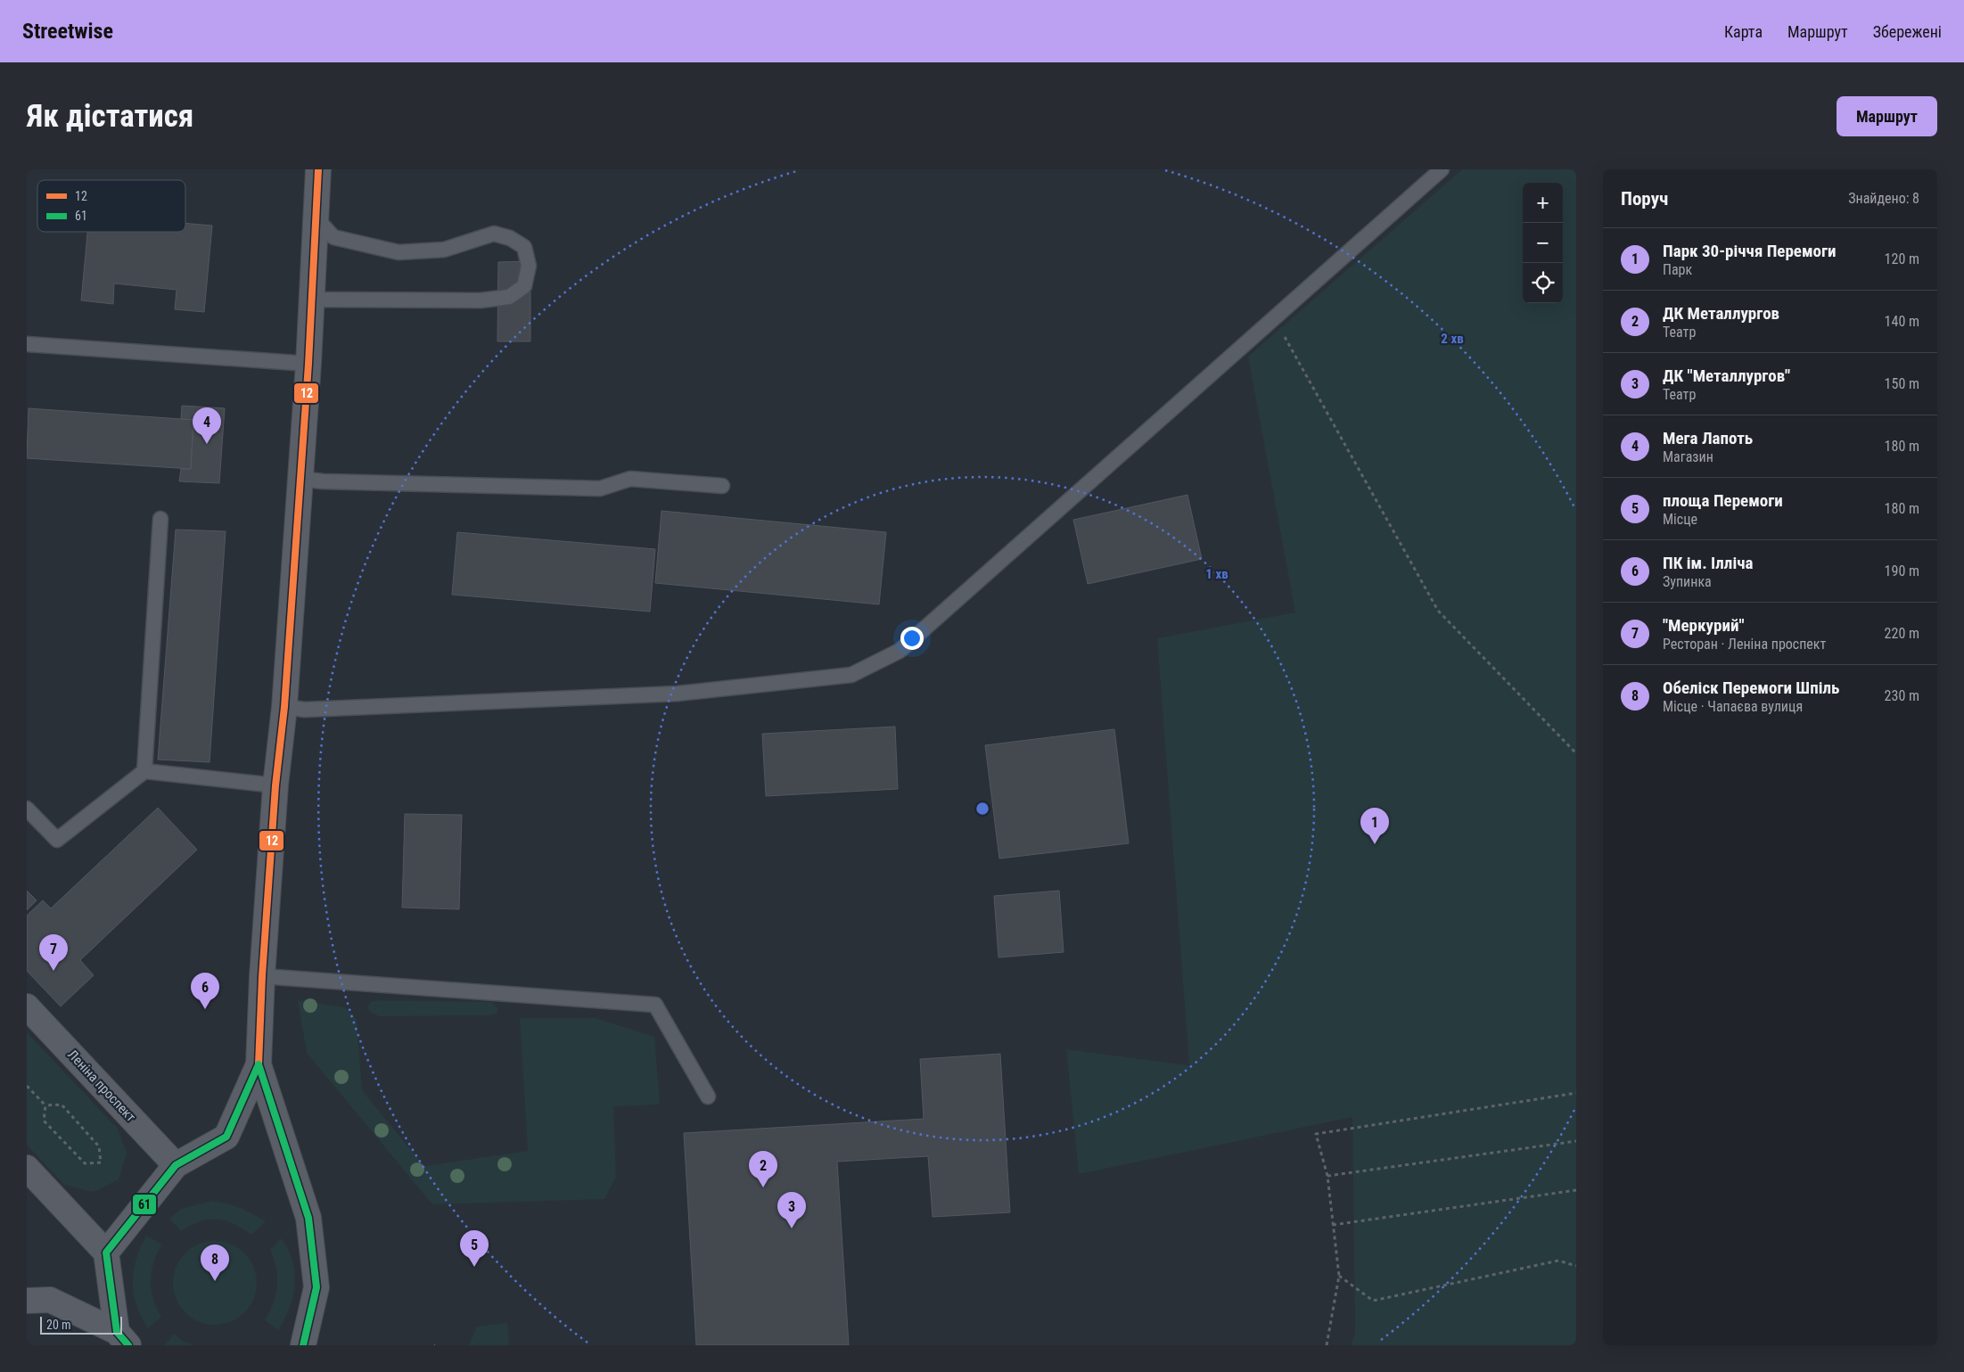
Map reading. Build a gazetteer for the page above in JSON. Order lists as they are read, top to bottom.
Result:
{
  "streets": {
    "street": ["Леніна проспект"]
  },
  "lines": ["transit line 12", "transit line 61"],
  "legend": ["12", "61"],
  "scale_bar": "20 m",
  "page": {
    "header": "Streetwise",
    "nav": ["Карта", "Маршрут", "Збережені"],
    "buttons": "Маршрут",
    "title": "Як дістатися",
    "heading": ["Поруч", "Знайдено: 8"],
    "map_buttons": ["+", "−"],
    "list": [
      {
        "mark": "1",
        "name": "Парк 30-річчя Перемоги",
        "note": "Парк",
        "value": "120 m"
      },
      {
        "mark": "2",
        "name": "ДК Металлургов",
        "note": "Театр",
        "value": "140 m"
      },
      {
        "mark": "3",
        "name": "ДК \"Металлургов\"",
        "note": "Театр",
        "value": "150 m"
      },
      {
        "mark": "4",
        "name": "Мега Лапоть",
        "note": "Магазин",
        "value": "180 m"
      },
      {
        "mark": "5",
        "name": "площа Перемоги",
        "note": "Місце",
        "value": "180 m"
      },
      {
        "mark": "6",
        "name": "ПК ім. Ілліча",
        "note": "Зупинка",
        "value": "190 m"
      },
      {
        "mark": "7",
        "name": "\"Меркурий\"",
        "note": "Ресторан · Леніна проспект",
        "value": "220 m"
      },
      {
        "mark": "8",
        "name": "Обеліск Перемоги Шпіль",
        "note": "Місце · Чапаєва вулиця",
        "value": "230 m"
      }
    ],
    "pins": [
      "4",
      "1",
      "7",
      "6",
      "2",
      "3",
      "5",
      "8"
    ],
    "scale": "20 m"
  },
  "rings": ["2 хв", "1 хв"]
}
